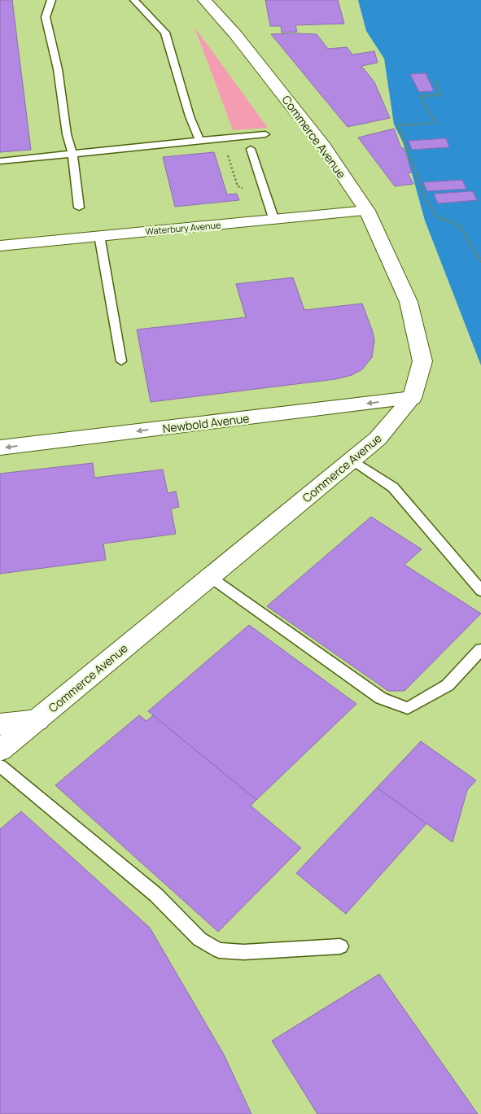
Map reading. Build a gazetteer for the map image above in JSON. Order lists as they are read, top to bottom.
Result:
{
  "streets": {
    "main road": ["Commerce Avenue", "Waterbury Avenue", "Newbold Avenue"]
  },
  "crossings": [
    ["Commerce Avenue", "Waterbury Avenue"],
    ["Commerce Avenue", "Newbold Avenue"]
  ],
  "one_way": ["Newbold Avenue"]
}
